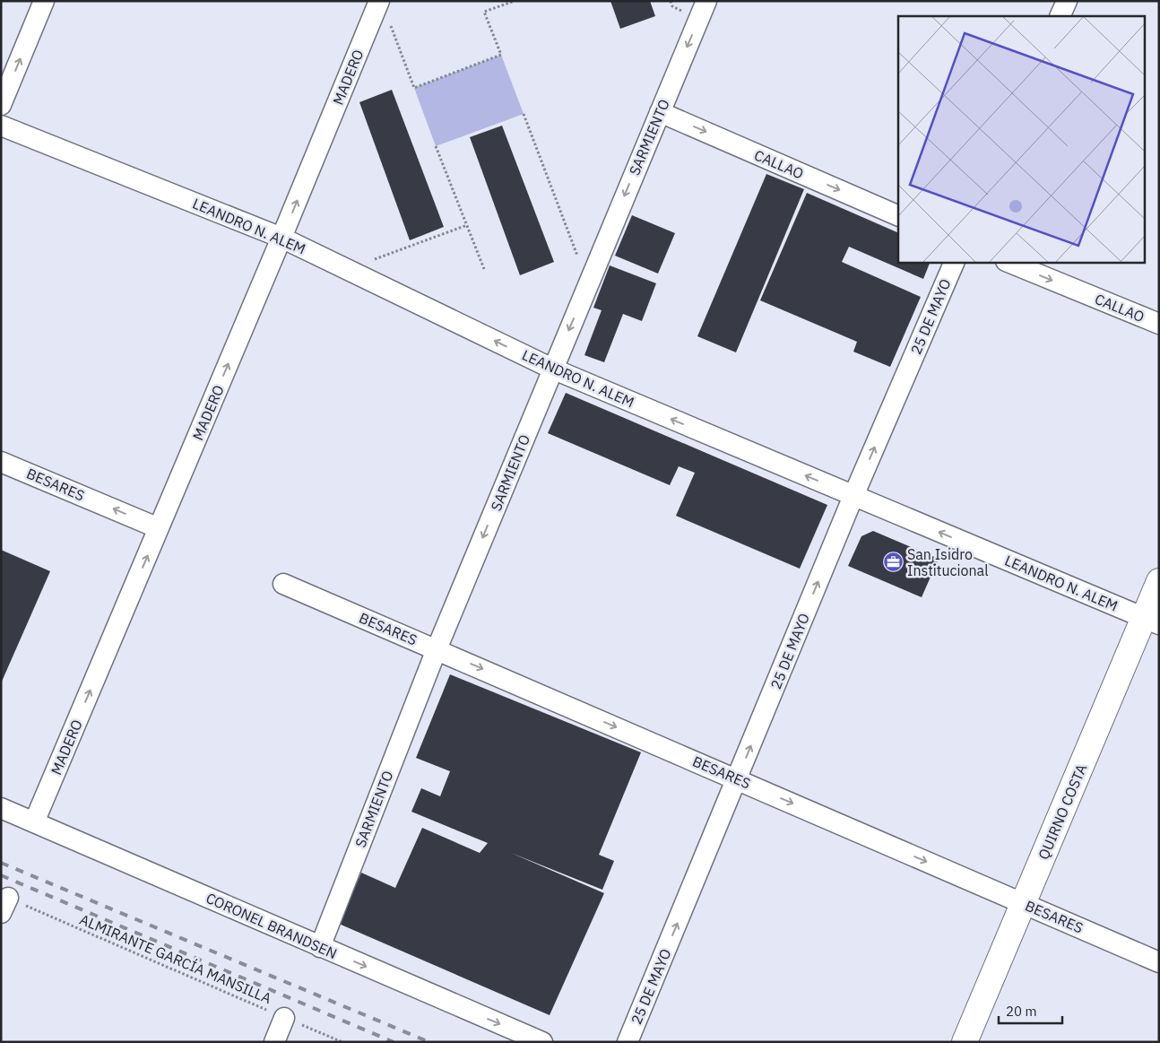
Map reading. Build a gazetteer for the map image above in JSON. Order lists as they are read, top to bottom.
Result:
{
  "streets": {
    "street": [
      "MADERO",
      "SARMIENTO",
      "CALLAO",
      "LEANDRO N. ALEM",
      "25 DE MAYO",
      "BESARES",
      "QUIRNO COSTA",
      "CORONEL BRANDSEN"
    ],
    "path": ["ALMIRANTE GARCÍA MANSILLA"]
  },
  "crossings": [
    ["MADERO", "LEANDRO N. ALEM"],
    ["MADERO", "BESARES"],
    ["MADERO", "CORONEL BRANDSEN"],
    ["SARMIENTO", "CALLAO"],
    ["SARMIENTO", "LEANDRO N. ALEM"],
    ["SARMIENTO", "BESARES"],
    ["SARMIENTO", "CORONEL BRANDSEN"],
    ["LEANDRO N. ALEM", "25 DE MAYO"],
    ["LEANDRO N. ALEM", "QUIRNO COSTA"],
    ["25 DE MAYO", "BESARES"],
    ["BESARES", "QUIRNO COSTA"]
  ],
  "one_way": [
    "MADERO",
    "SARMIENTO",
    "CALLAO",
    "LEANDRO N. ALEM",
    "25 DE MAYO",
    "CORONEL BRANDSEN"
  ],
  "places": {
    "office": ["San Isidro Institucional"]
  },
  "scale_bar": "20 m"
}
